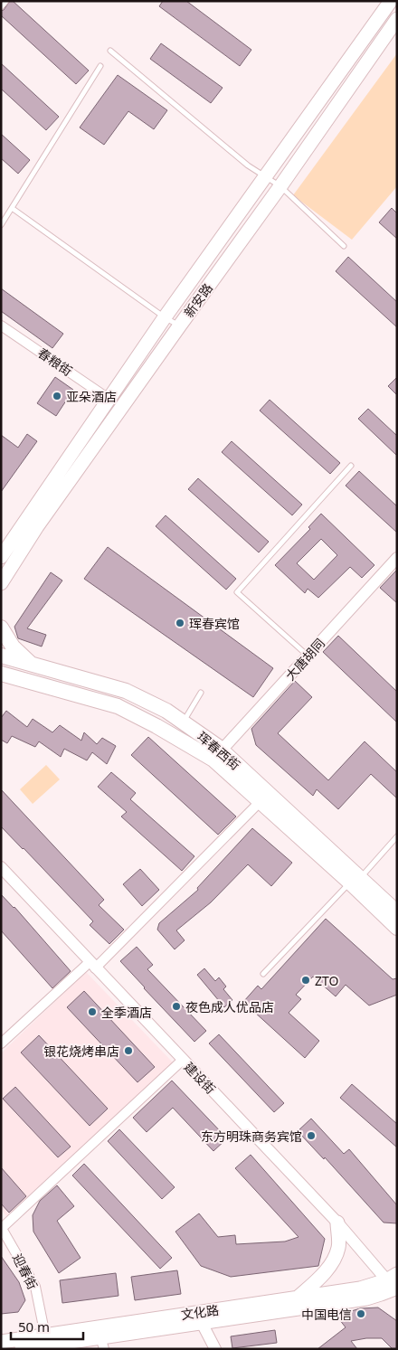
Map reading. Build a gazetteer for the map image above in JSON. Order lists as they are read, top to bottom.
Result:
{
  "streets": {
    "main road": ["新安路", "珲春西街", "文化路"],
    "street": [
      "春粮街",
      "大唐胡同",
      "建设街",
      "迎春街"
    ]
  },
  "crossings": [
    ["新安路", "春粮街"],
    ["大唐胡同", "珲春西街"],
    ["建设街", "文化路"],
    ["迎春街", "文化路"]
  ],
  "places": [
    "亚朵酒店",
    "珲春宾馆",
    "ZTO",
    "夜色成人优品店",
    "全季酒店",
    "银花烧烤串店",
    "东方明珠商务宾馆",
    "中国电信"
  ],
  "scale_bar": "50 m"
}
